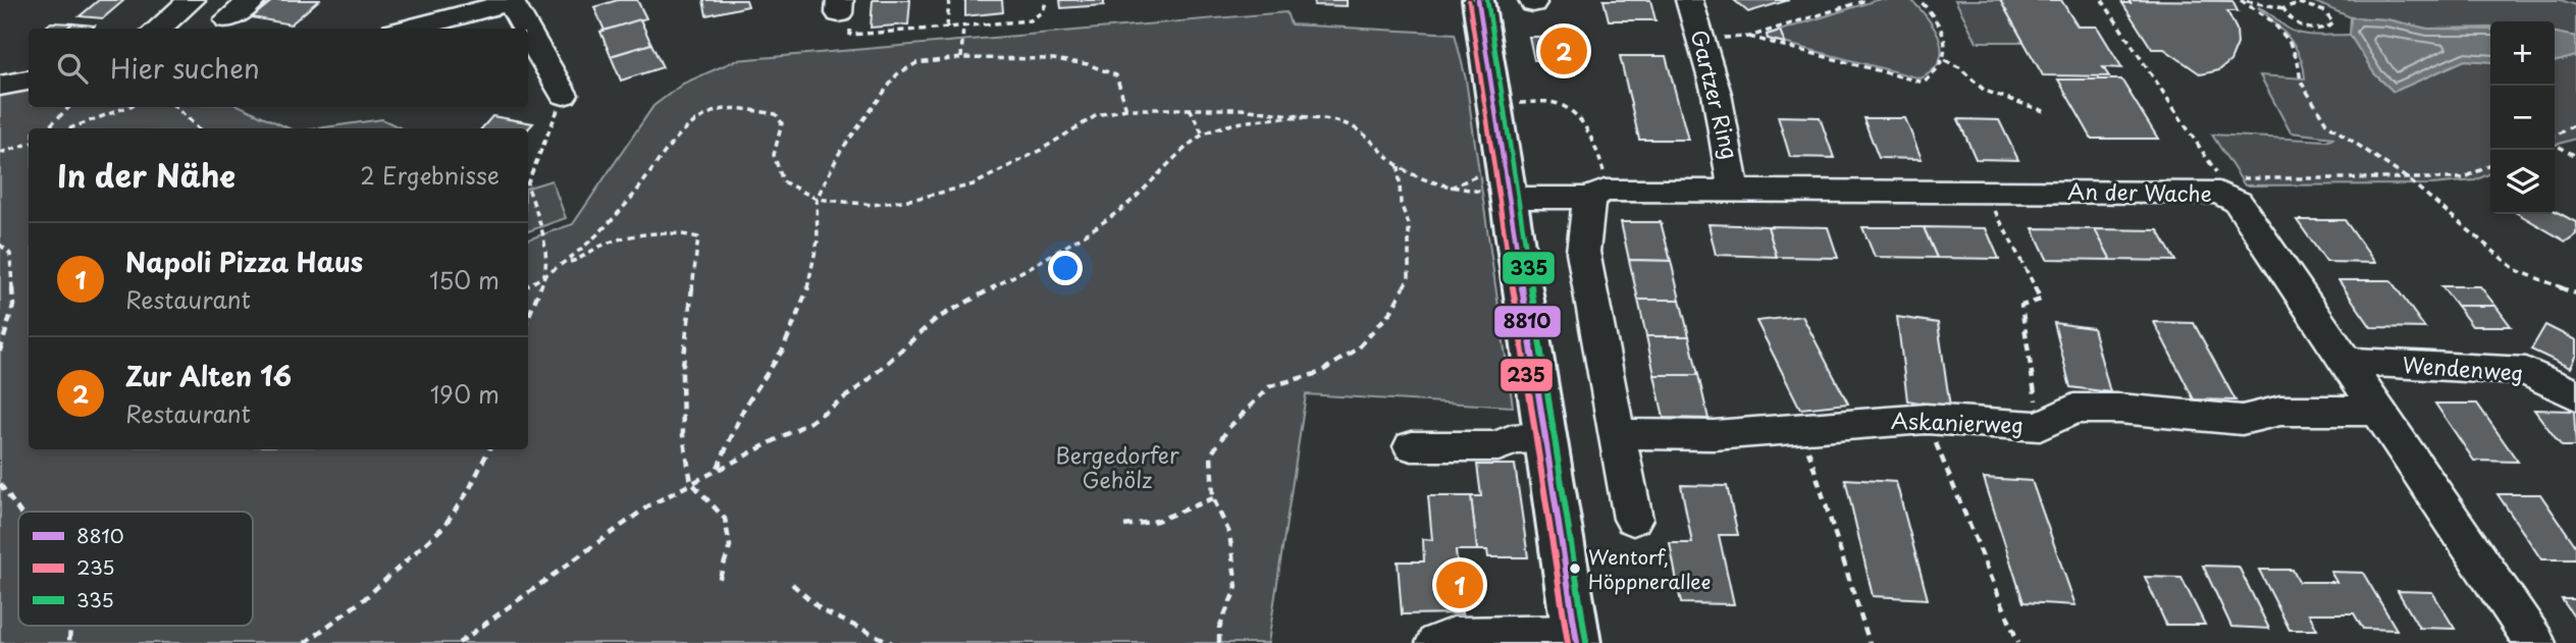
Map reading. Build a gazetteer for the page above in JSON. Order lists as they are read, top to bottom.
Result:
{
  "streets": {
    "street": [
      "Gartzer Ring",
      "An der Wache",
      "Wendenweg",
      "Askanierweg"
    ]
  },
  "crossings": [
    ["Gartzer Ring", "An der Wache"],
    ["An der Wache", "Wendenweg"],
    ["An der Wache", "Askanierweg"]
  ],
  "parks": ["Bergedorfer Gehölz"],
  "places": ["Wentorf, Höppnerallee"],
  "lines": ["transit line 8810", "transit line 335", "transit line 235"],
  "legend": ["8810", "235", "335"],
  "page": {
    "map_buttons": ["+", "−"],
    "pins": ["2", "1"],
    "search": "Hier suchen",
    "heading": ["In der Nähe", "2 Ergebnisse"],
    "list": [
      {
        "mark": "1",
        "name": "Napoli Pizza Haus",
        "note": "Restaurant",
        "value": "150 m"
      },
      {
        "mark": "2",
        "name": "Zur Alten 16",
        "note": "Restaurant",
        "value": "190 m"
      }
    ]
  }
}
